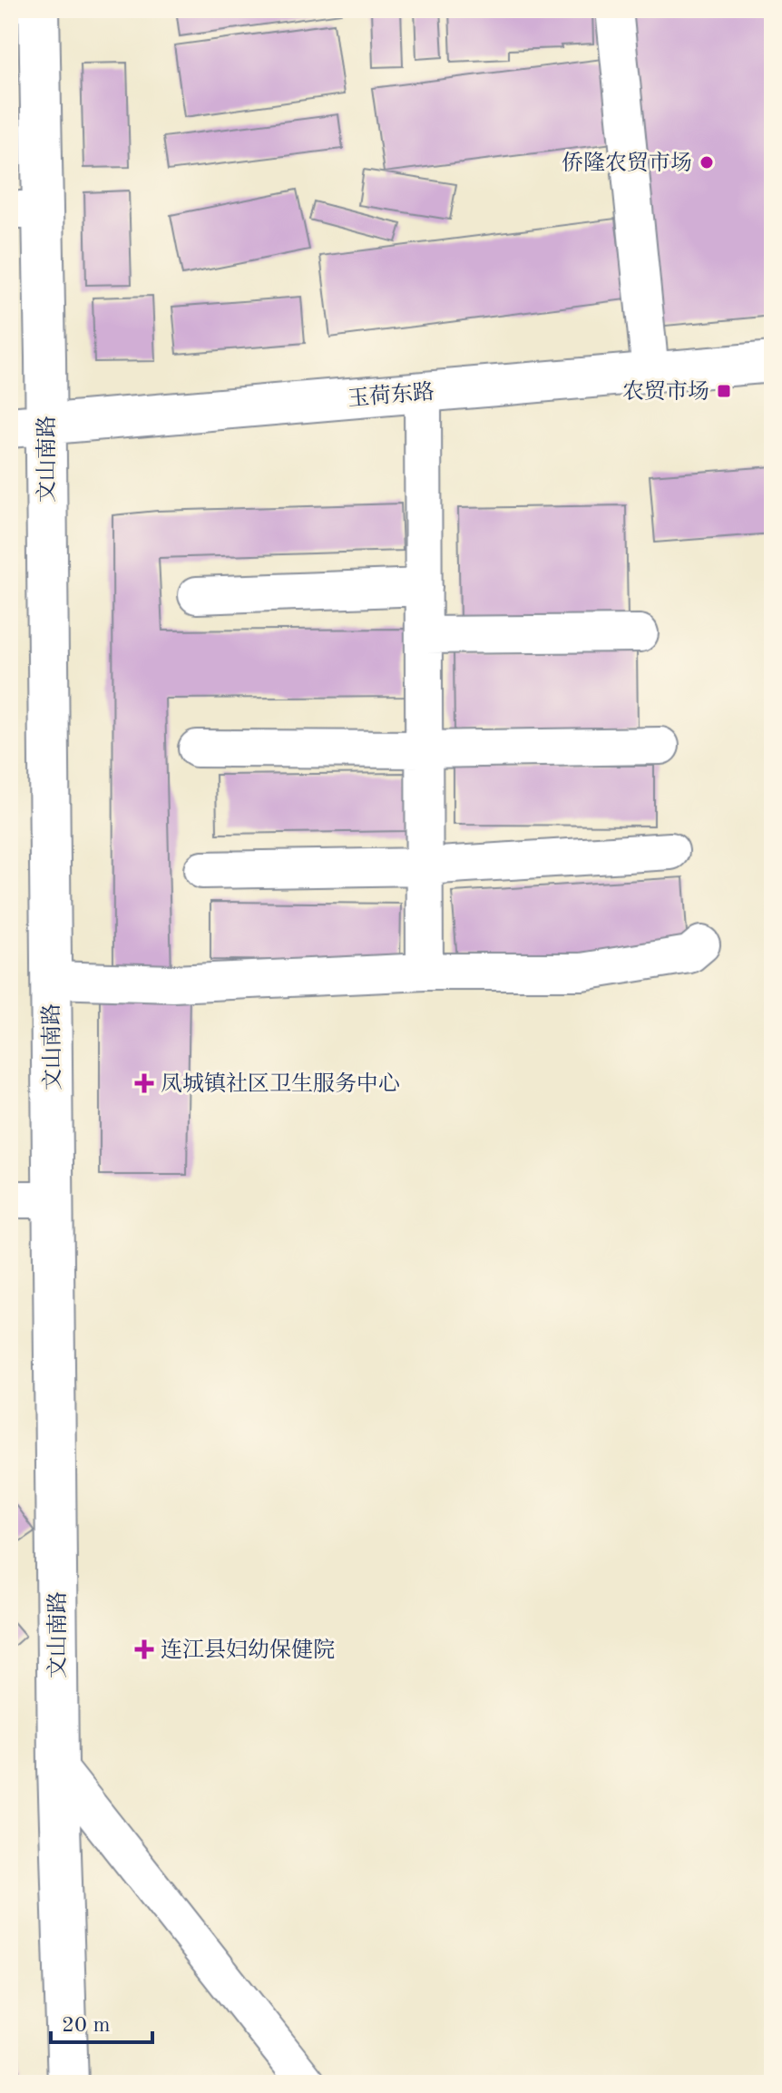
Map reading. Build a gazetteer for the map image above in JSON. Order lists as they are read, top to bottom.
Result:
{
  "streets": {
    "main road": ["玉荷东路", "文山南路"]
  },
  "crossings": [
    ["玉荷东路", "文山南路"]
  ],
  "places": {
    "other": ["侨隆农贸市场"],
    "transit": ["农贸市场"],
    "health": ["凤城镇社区卫生服务中心", "连江县妇幼保健院"]
  },
  "scale_bar": "20 m"
}
